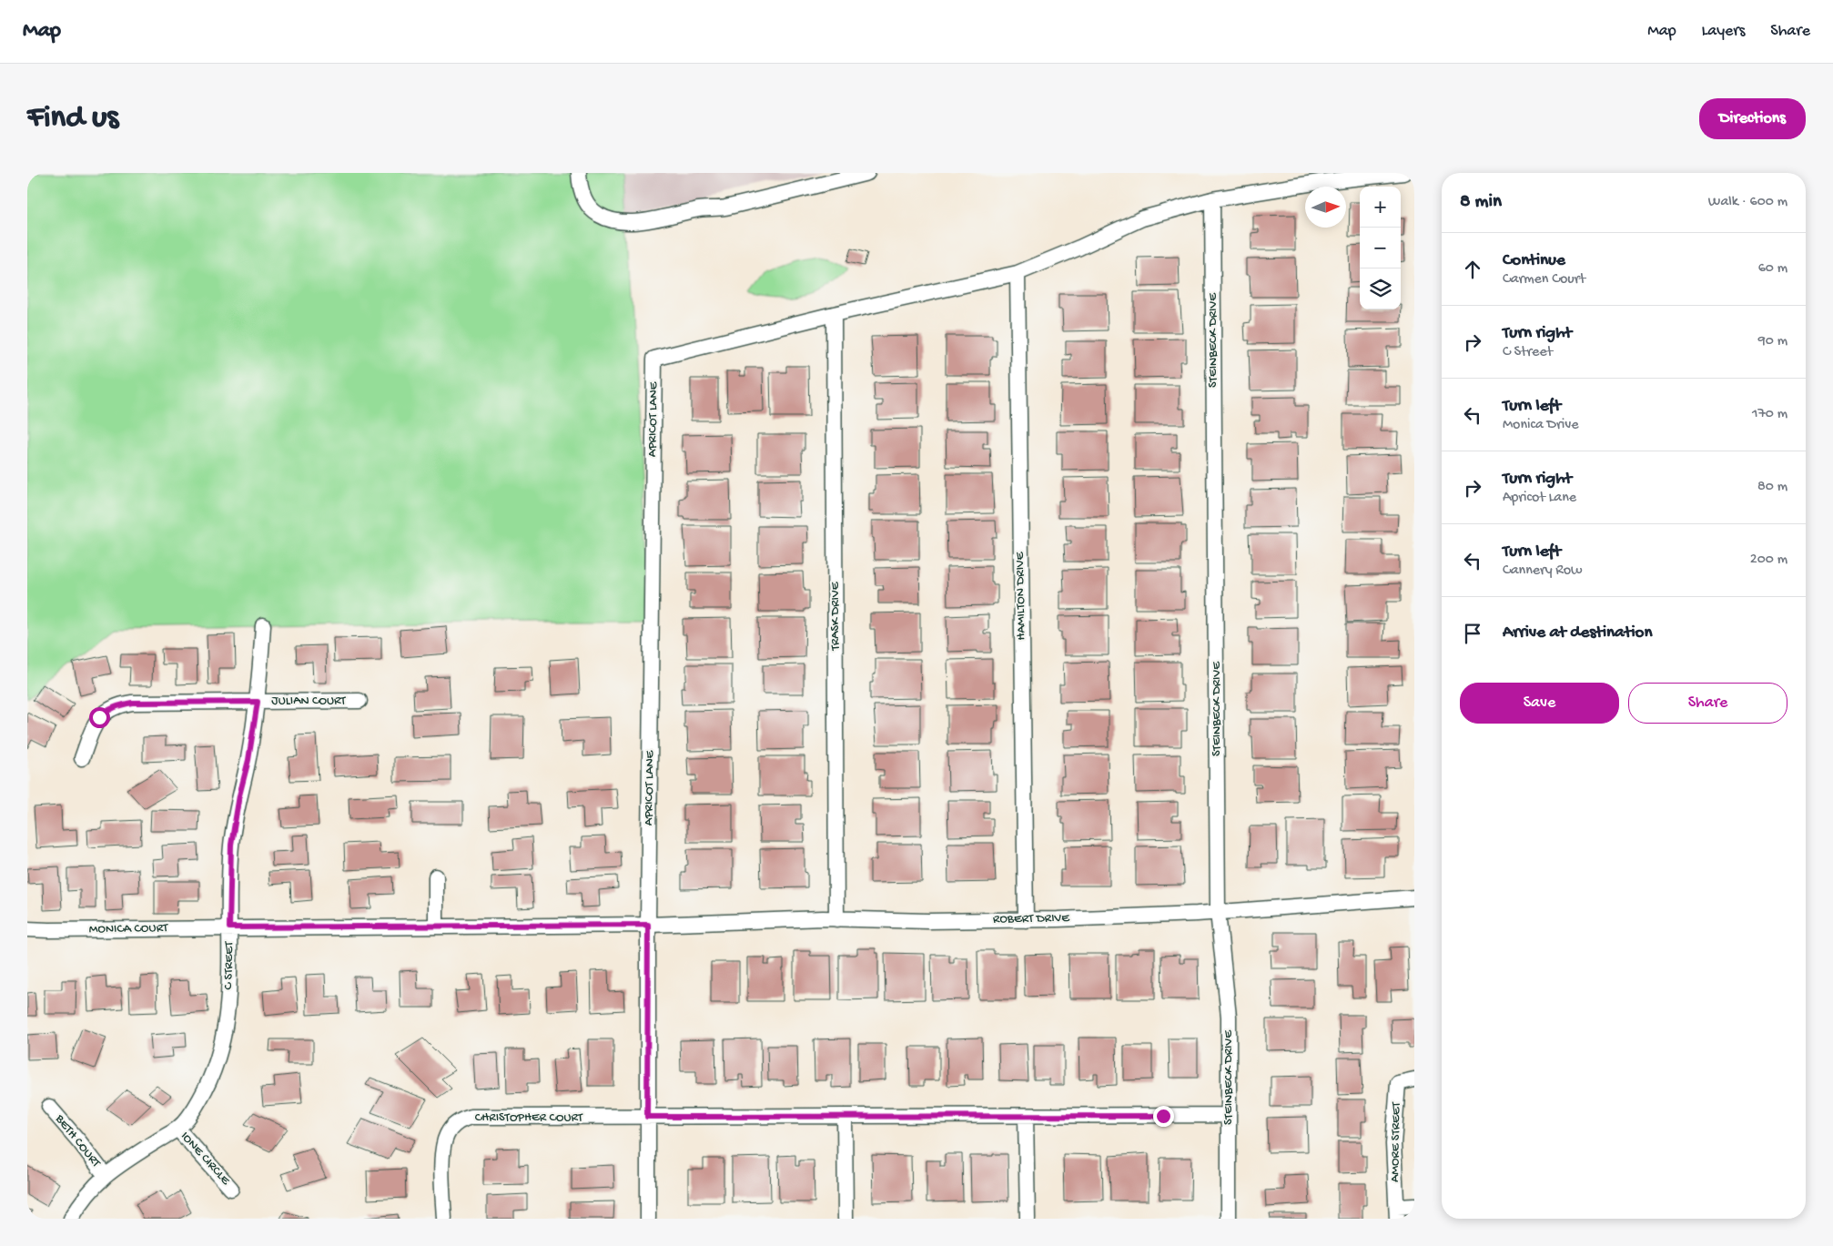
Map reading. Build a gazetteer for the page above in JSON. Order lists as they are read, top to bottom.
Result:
{
  "streets": {
    "street": [
      "STEINBECK DRIVE",
      "APRICOT LANE",
      "HAMILTON DRIVE",
      "TRASK DRIVE",
      "JULIAN COURT",
      "ROBERT DRIVE",
      "MONICA COURT",
      "C STREET",
      "CHRISTOPHER COURT",
      "BETH COURT",
      "AMORE STREET",
      "IONE CIRCLE"
    ]
  },
  "crossings": [
    ["STEINBECK DRIVE", "ROBERT DRIVE"],
    ["STEINBECK DRIVE", "CHRISTOPHER COURT"],
    ["APRICOT LANE", "TRASK DRIVE"],
    ["APRICOT LANE", "ROBERT DRIVE"],
    ["APRICOT LANE", "CHRISTOPHER COURT"],
    ["HAMILTON DRIVE", "ROBERT DRIVE"],
    ["TRASK DRIVE", "ROBERT DRIVE"],
    ["JULIAN COURT", "C STREET"],
    ["ROBERT DRIVE", "MONICA COURT"],
    ["MONICA COURT", "C STREET"],
    ["C STREET", "BETH COURT"],
    ["C STREET", "IONE CIRCLE"]
  ],
  "north": "right",
  "page": {
    "header": "Map",
    "nav": ["Map", "Layers", "Share"],
    "buttons": [
      "Directions",
      ["Save", "Share"]
    ],
    "title": "Find us",
    "heading": ["8 min", "Walk · 600 m"],
    "map_buttons": ["+", "−"],
    "list": [
      ["Continue", "Carmen Court", "60 m"],
      ["Turn right", "C Street", "90 m"],
      ["Turn left", "Monica Drive", "170 m"],
      ["Turn right", "Apricot Lane", "80 m"],
      ["Turn left", "Cannery Row", "200 m"],
      "Arrive at destination"
    ]
  }
}
